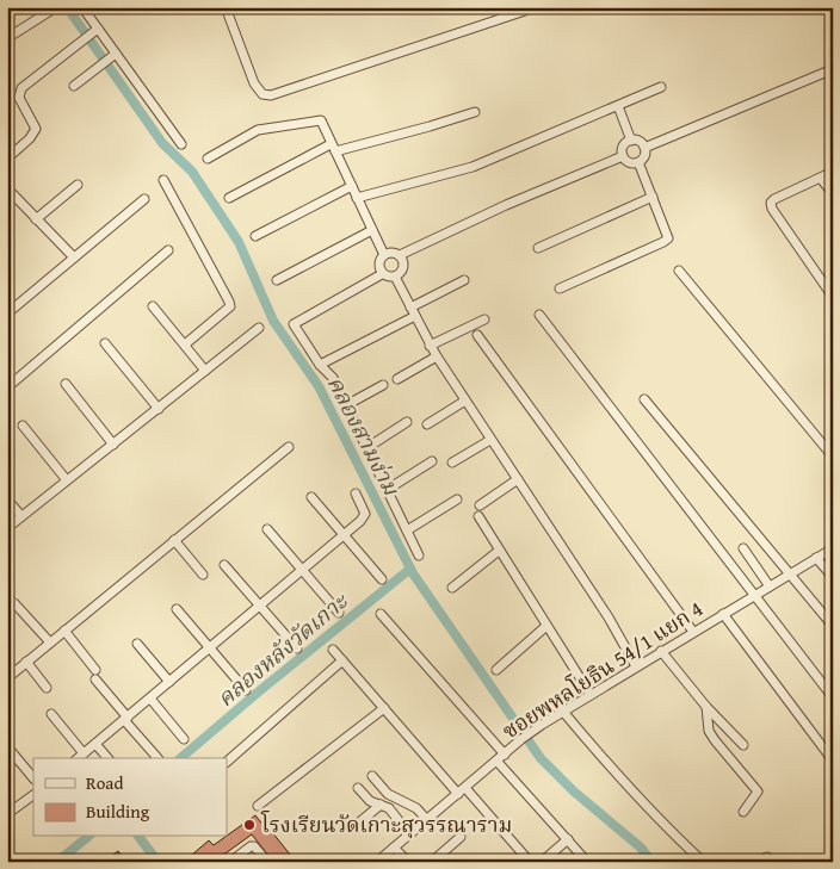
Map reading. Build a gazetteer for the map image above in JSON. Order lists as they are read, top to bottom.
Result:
{
  "streets": {
    "street": ["ซอยพหลโยธิน 54/1 แยก 4"]
  },
  "water": ["คลองสามง่าม", "คลองหลังวัดเกาะ"],
  "places": ["โรงเรียนวัดเกาะสุวรรณาราม"],
  "legend": ["Road", "Building"]
}
